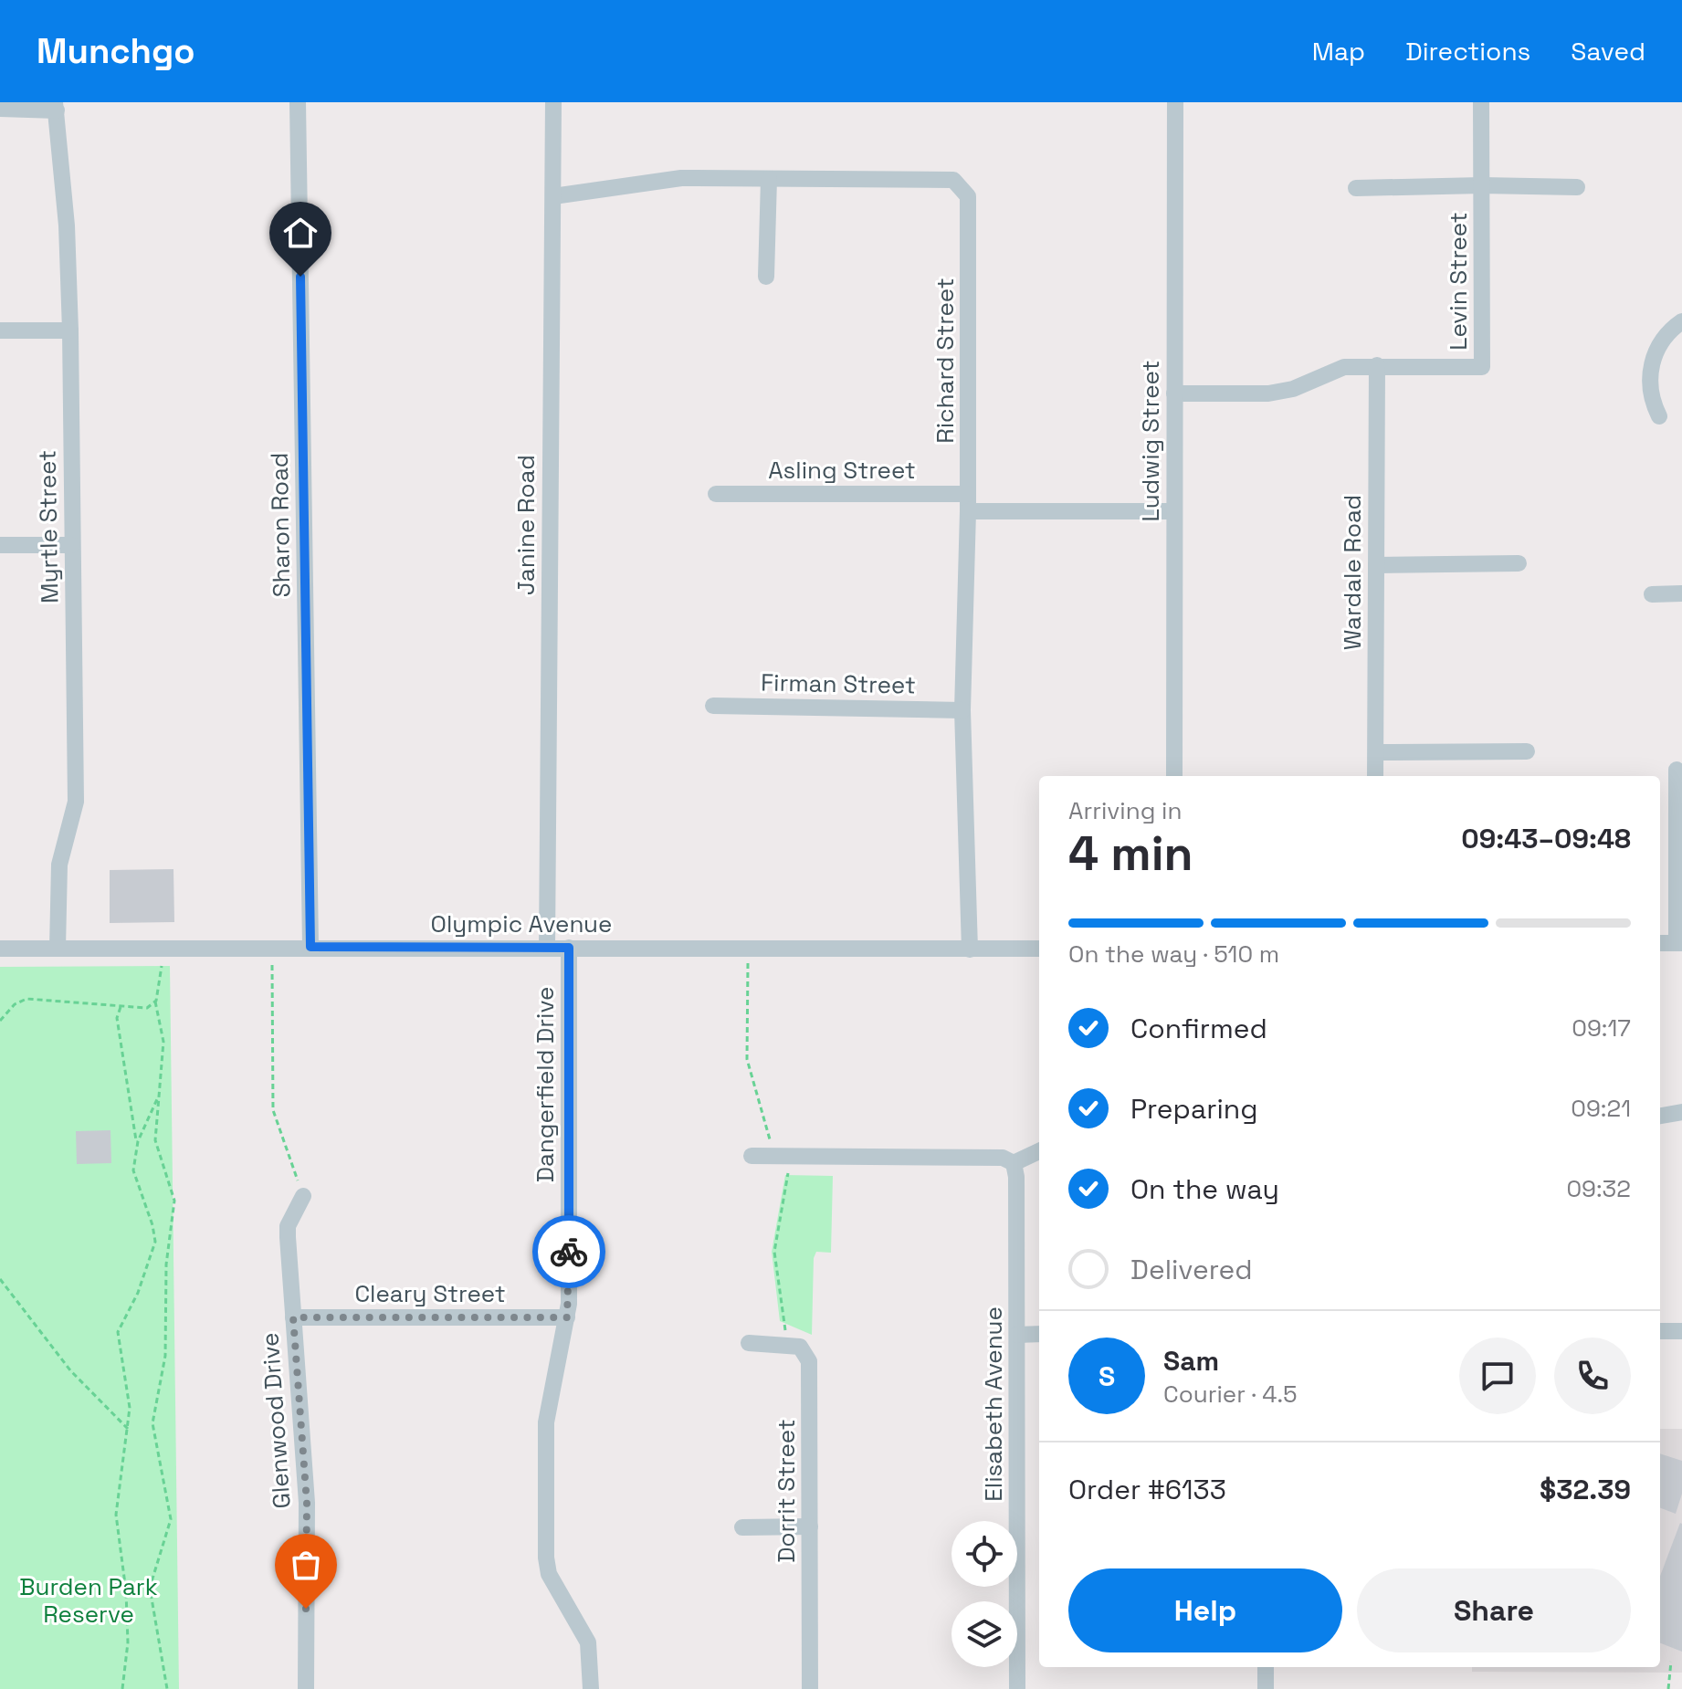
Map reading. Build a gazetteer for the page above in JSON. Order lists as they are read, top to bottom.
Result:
{
  "streets": {
    "street": [
      "Levin Street",
      "Richard Street",
      "Ludwig Street",
      "Asling Street",
      "Sharon Road",
      "Janine Road",
      "Myrtle Street",
      "Wardale Road",
      "Firman Street",
      "Olympic Avenue",
      "Dangerfield Drive",
      "Cleary Street",
      "Elisabeth Avenue",
      "Glenwood Drive",
      "Dorrit Street"
    ]
  },
  "crossings": [
    ["Levin Street", "Ludwig Street"],
    ["Levin Street", "Wardale Road"],
    ["Richard Street", "Asling Street"],
    ["Richard Street", "Janine Road"],
    ["Richard Street", "Firman Street"],
    ["Richard Street", "Olympic Avenue"],
    ["Sharon Road", "Olympic Avenue"],
    ["Janine Road", "Olympic Avenue"],
    ["Myrtle Street", "Olympic Avenue"],
    ["Olympic Avenue", "Dangerfield Drive"],
    ["Dangerfield Drive", "Cleary Street"],
    ["Cleary Street", "Glenwood Drive"]
  ],
  "parks": ["Burden Park Reserve"],
  "page": {
    "header": "Munchgo",
    "nav": ["Map", "Directions", "Saved"],
    "heading": ["4 min", "Arriving in", "09:43–09:48"],
    "panel": [
      "Sam",
      "Courier · 4.5",
      "Order #6133",
      "$32.39"
    ],
    "bar": "On the way · 510 m",
    "list": [
      ["Confirmed", "09:17"],
      ["Preparing", "09:21"],
      ["On the way", "09:32"],
      "Delivered"
    ],
    "round": "S",
    "buttons": ["Help", "Share"]
  }
}
